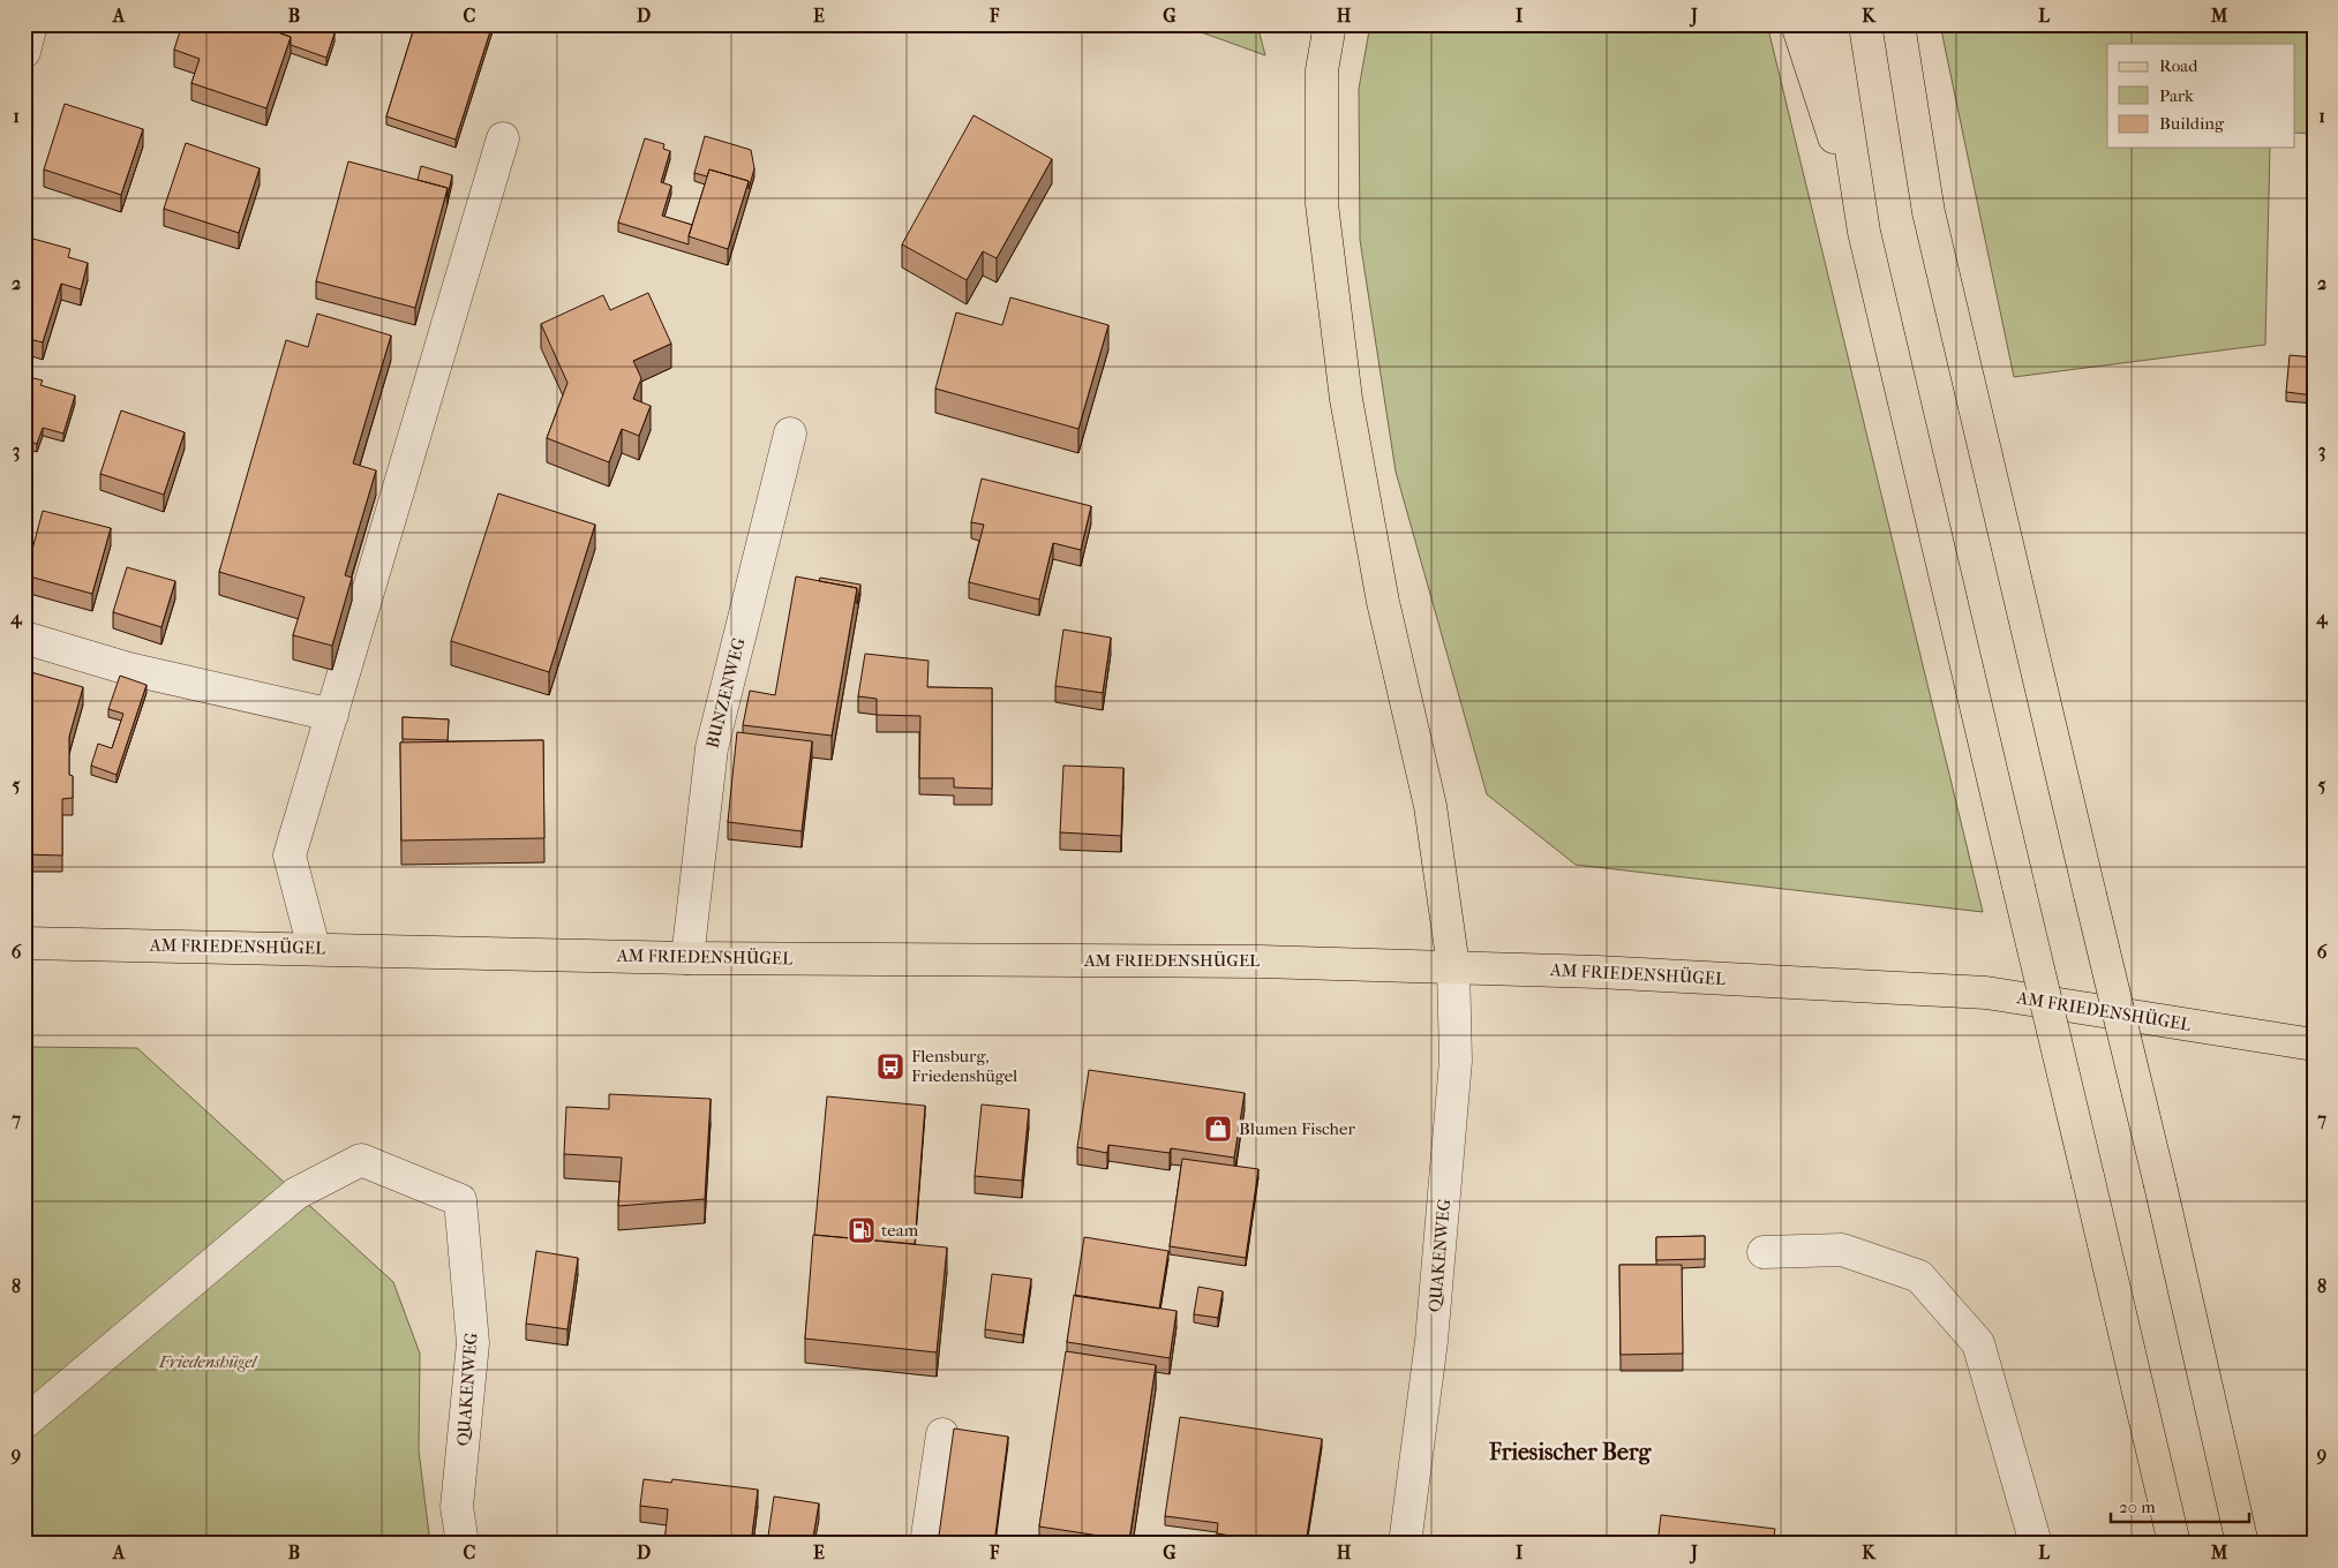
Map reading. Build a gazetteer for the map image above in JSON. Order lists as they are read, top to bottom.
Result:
{
  "streets": {
    "main road": ["AM FRIEDENSHÜGEL"],
    "street": ["BUNZENWEG", "QUAKENWEG"]
  },
  "crossings": [
    ["BUNZENWEG", "AM FRIEDENSHÜGEL"],
    ["AM FRIEDENSHÜGEL", "QUAKENWEG"]
  ],
  "districts": ["Friesischer Berg"],
  "parks": ["Friedenshügel"],
  "places": {
    "bus stop": ["Flensburg, Friedenshügel"],
    "shop": ["Blumen Fischer"],
    "fuel station": ["team"]
  },
  "legend": ["Road", "Park", "Building"],
  "scale_bar": "20 m",
  "grid": {
    "columns": [
      "A",
      "B",
      "C",
      "D",
      "E",
      "F",
      "G",
      "H",
      "I",
      "J",
      "K",
      "L",
      "M"
    ],
    "rows": [
      "1",
      "2",
      "3",
      "4",
      "5",
      "6",
      "7",
      "8",
      "9"
    ]
  }
}
